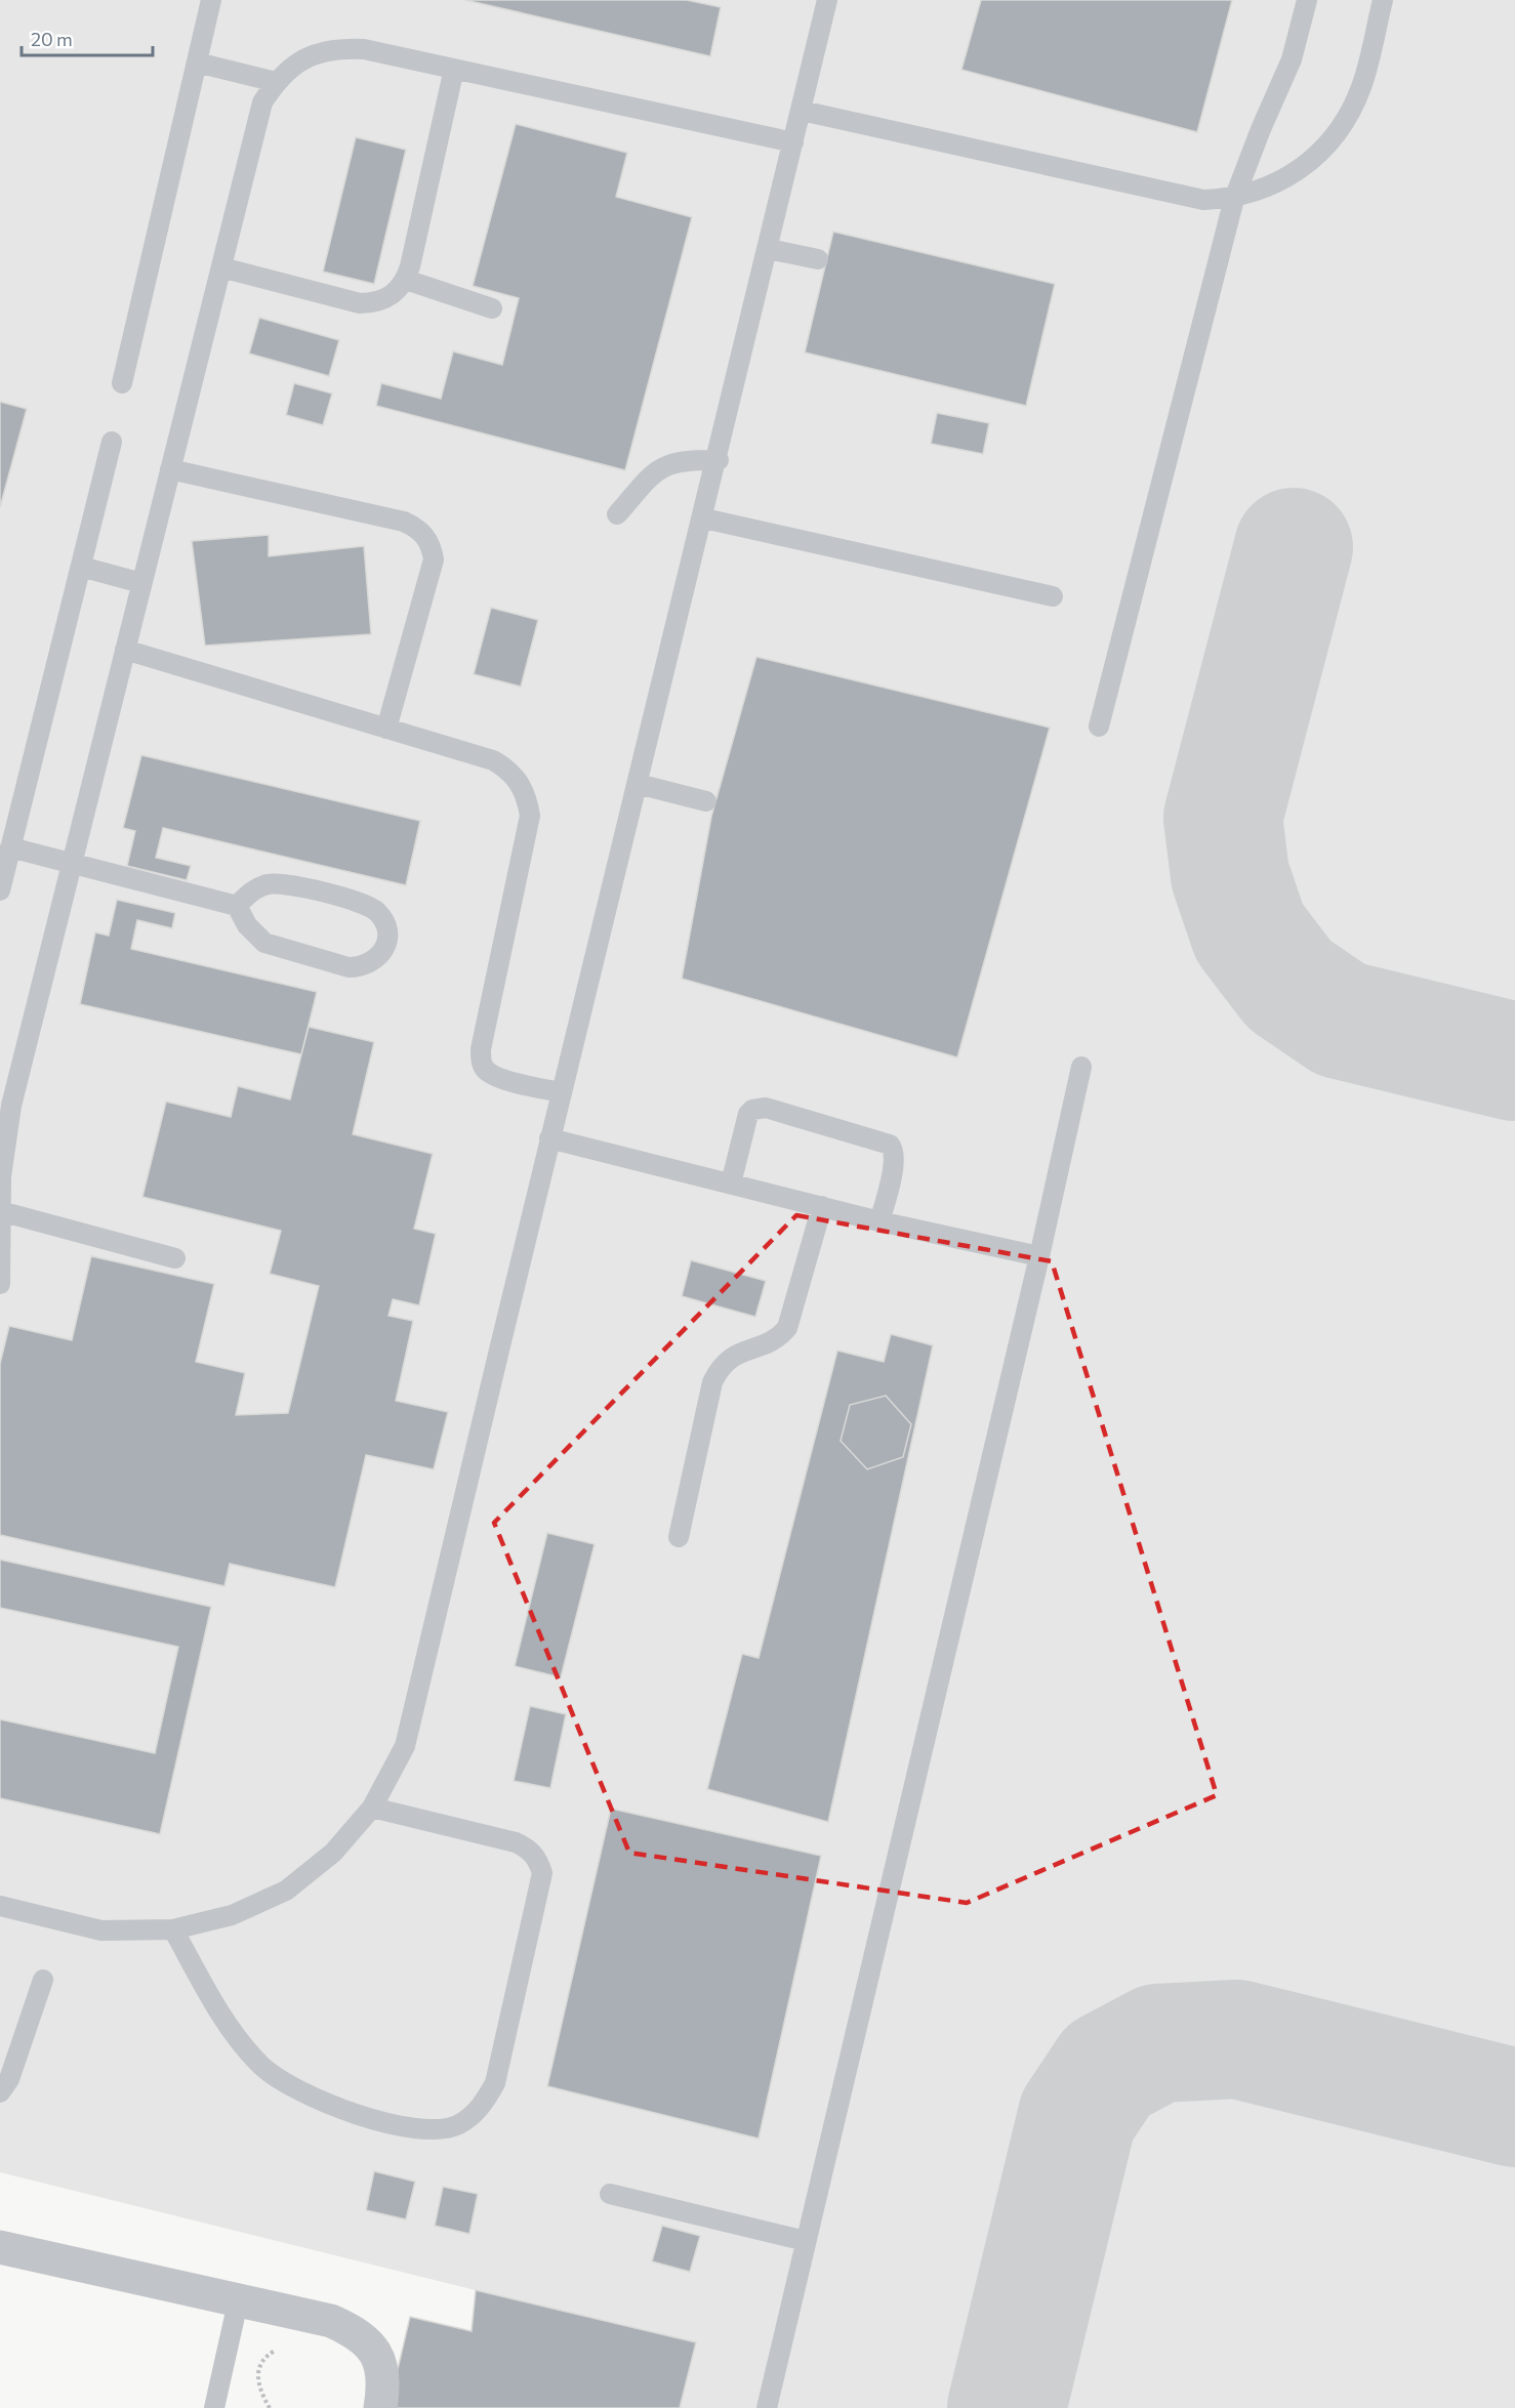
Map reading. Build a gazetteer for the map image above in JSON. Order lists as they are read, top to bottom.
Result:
{
  "scale_bar": "20 m"
}
